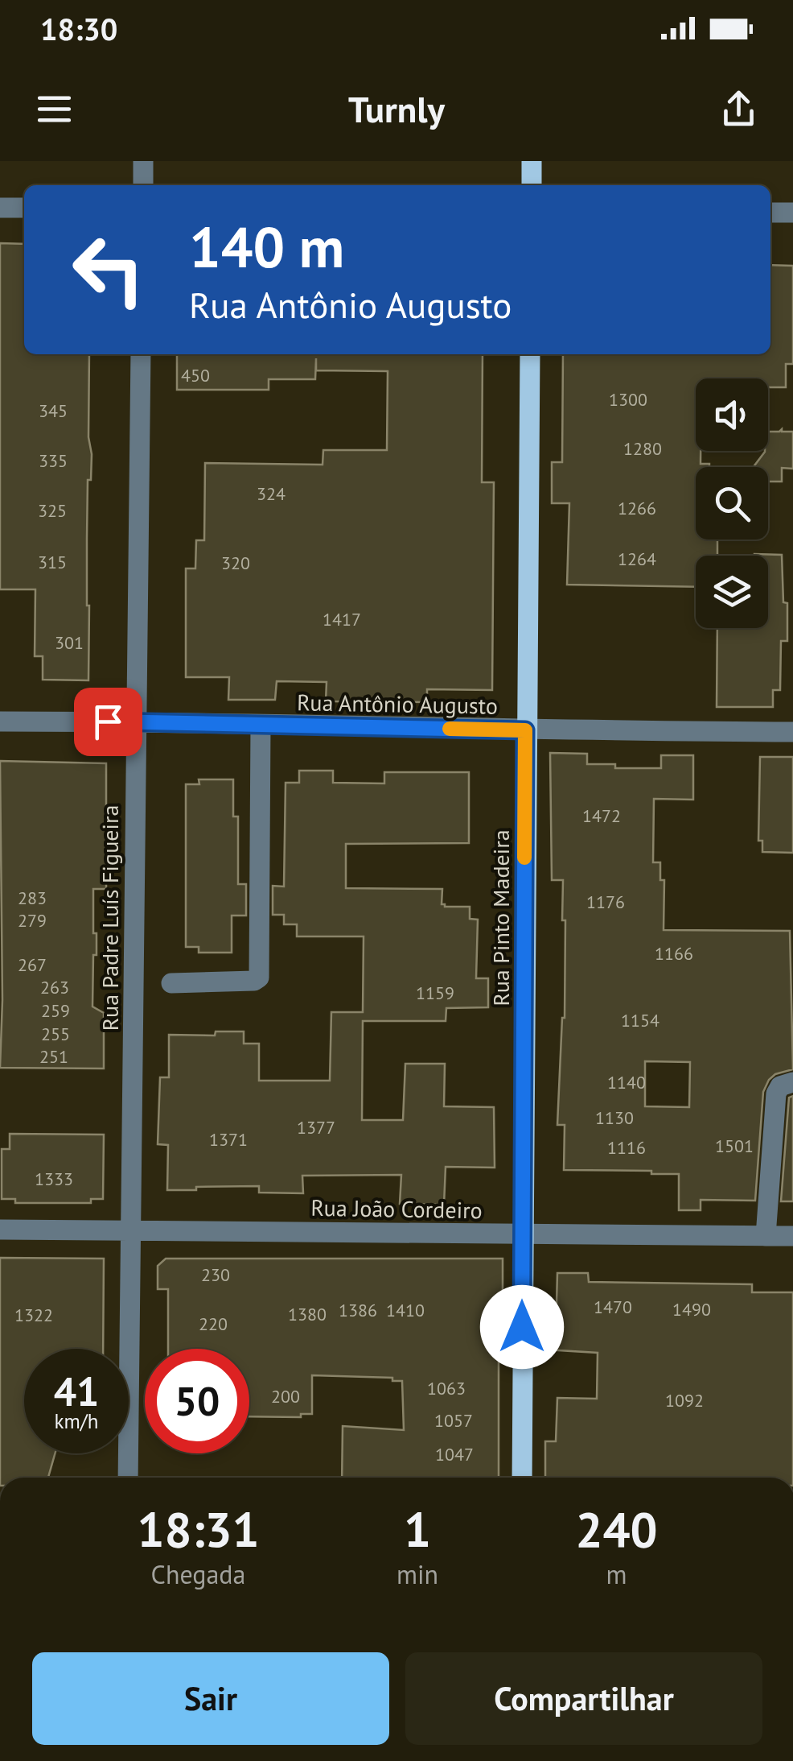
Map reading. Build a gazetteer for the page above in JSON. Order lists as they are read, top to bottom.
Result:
{
  "streets": {
    "main road": ["Rua Pinto Madeira"],
    "street": ["Rua Antônio Augusto", "Rua Padre Luís Figueira", "Rua João Cordeiro"]
  },
  "crossings": [
    ["Rua Antônio Augusto", "Rua Padre Luís Figueira"],
    ["Rua Antônio Augusto", "Rua Pinto Madeira"],
    ["Rua Padre Luís Figueira", "Rua João Cordeiro"],
    ["Rua Pinto Madeira", "Rua João Cordeiro"]
  ],
  "house_numbers": [
    "450",
    "1300",
    "345",
    "1280",
    "335",
    "324",
    "1266",
    "325",
    "1264",
    "315",
    "320",
    "1417",
    "301",
    "1472",
    "283",
    "1176",
    "279",
    "1166",
    "267",
    "263",
    "1159",
    "259",
    "1154",
    "255",
    "251",
    "1140",
    "1130",
    "1377",
    "1371",
    "1501",
    "1116",
    "1333",
    "230",
    "1470",
    "1490",
    "1386",
    "1410",
    "1380",
    "1322",
    "220",
    "1063",
    "200",
    "1092",
    "1057",
    "1047"
  ],
  "page": {
    "status": "18:30",
    "header": "Turnly",
    "turn": ["140 m", "Rua Antônio Augusto"],
    "speed": "41 km/h",
    "limit": "50",
    "eta": [
      "18:31",
      "Chegada",
      "1",
      "min",
      "240",
      "m"
    ],
    "buttons": ["Sair", "Compartilhar"]
  }
}
